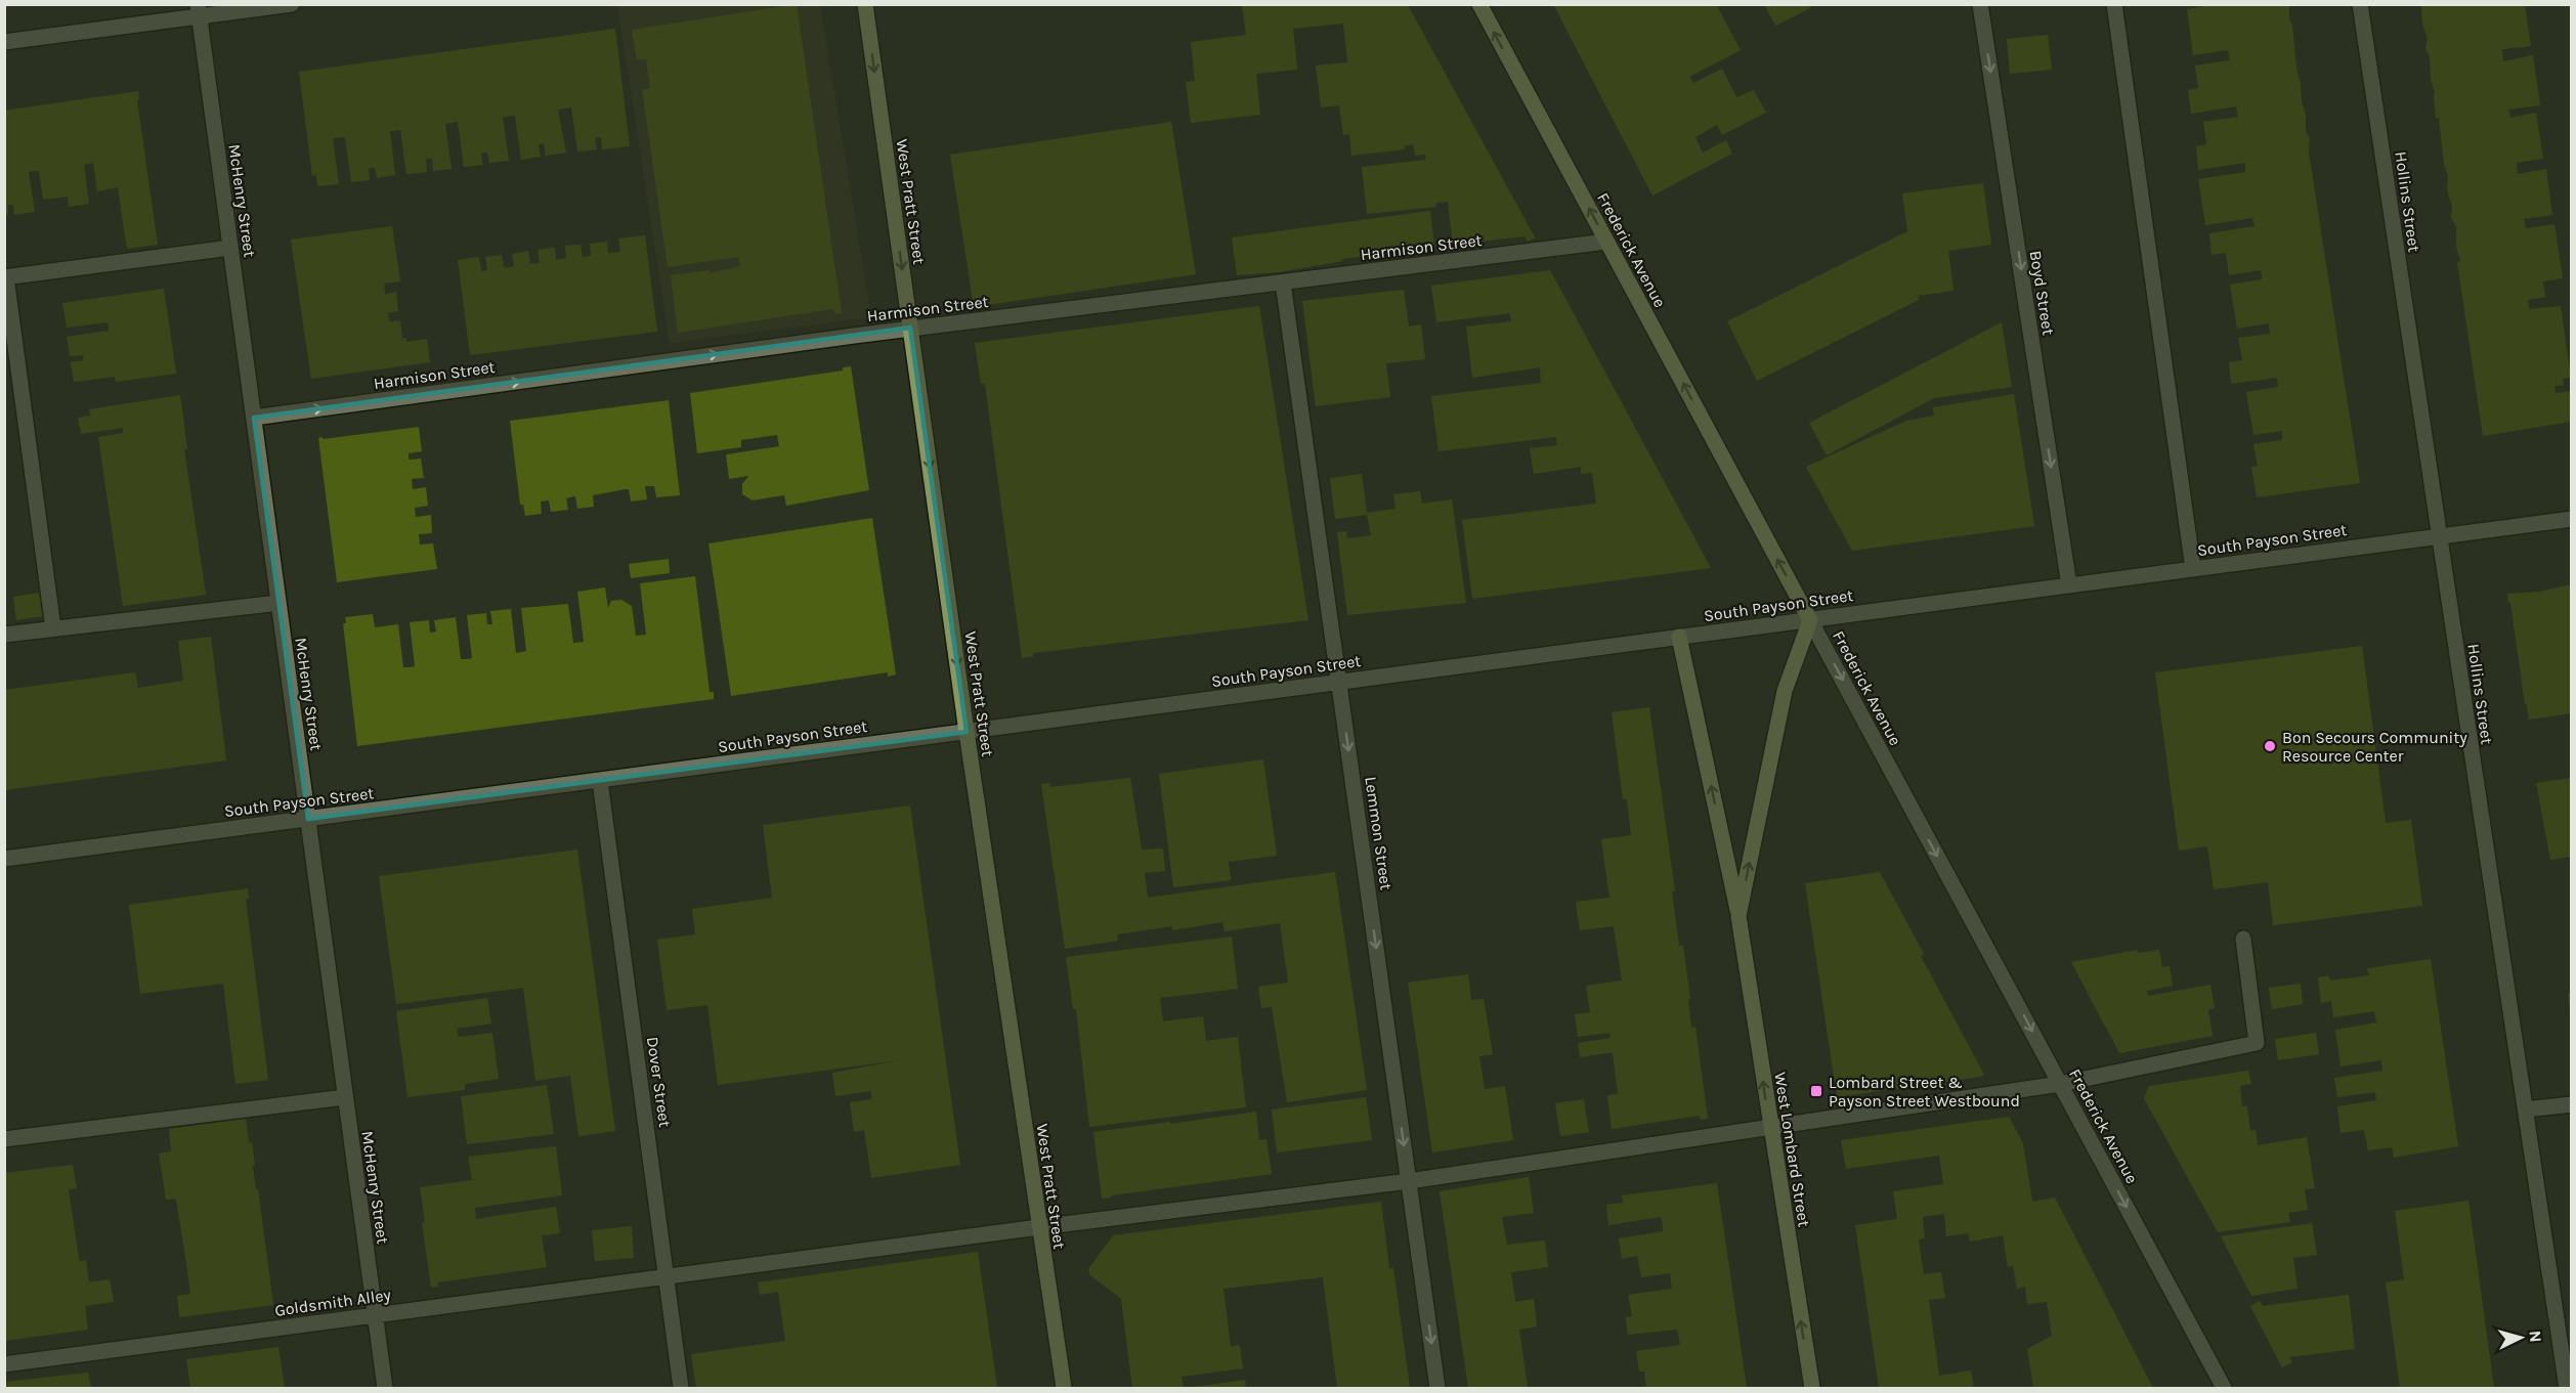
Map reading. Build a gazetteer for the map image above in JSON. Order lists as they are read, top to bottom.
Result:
{
  "streets": {
    "main road": ["West Pratt Street", "Frederick Avenue", "West Lombard Street"],
    "street": [
      "McHenry Street",
      "Hollins Street",
      "Harmison Street",
      "Boyd Street",
      "South Payson Street",
      "Lemmon Street",
      "Dover Street",
      "Goldsmith Alley"
    ]
  },
  "crossings": [
    ["McHenry Street", "Harmison Street"],
    ["McHenry Street", "South Payson Street"],
    ["McHenry Street", "Goldsmith Alley"],
    ["West Pratt Street", "Harmison Street"],
    ["West Pratt Street", "South Payson Street"],
    ["West Pratt Street", "Goldsmith Alley"],
    ["Hollins Street", "South Payson Street"],
    ["Harmison Street", "Frederick Avenue"],
    ["Harmison Street", "Lemmon Street"],
    ["Frederick Avenue", "South Payson Street"],
    ["Frederick Avenue", "West Lombard Street"],
    ["Frederick Avenue", "Goldsmith Alley"],
    ["Boyd Street", "South Payson Street"],
    ["South Payson Street", "Lemmon Street"],
    ["South Payson Street", "Dover Street"],
    ["South Payson Street", "West Lombard Street"],
    ["Lemmon Street", "Goldsmith Alley"],
    ["Dover Street", "Goldsmith Alley"],
    ["West Lombard Street", "Goldsmith Alley"]
  ],
  "one_way": [
    "West Pratt Street",
    "Harmison Street",
    "Lemmon Street",
    "West Lombard Street"
  ],
  "places": {
    "other": ["Bon Secours Community Resource Center"],
    "transit": ["Lombard Street & Payson Street Westbound"]
  },
  "north": "right"
}
